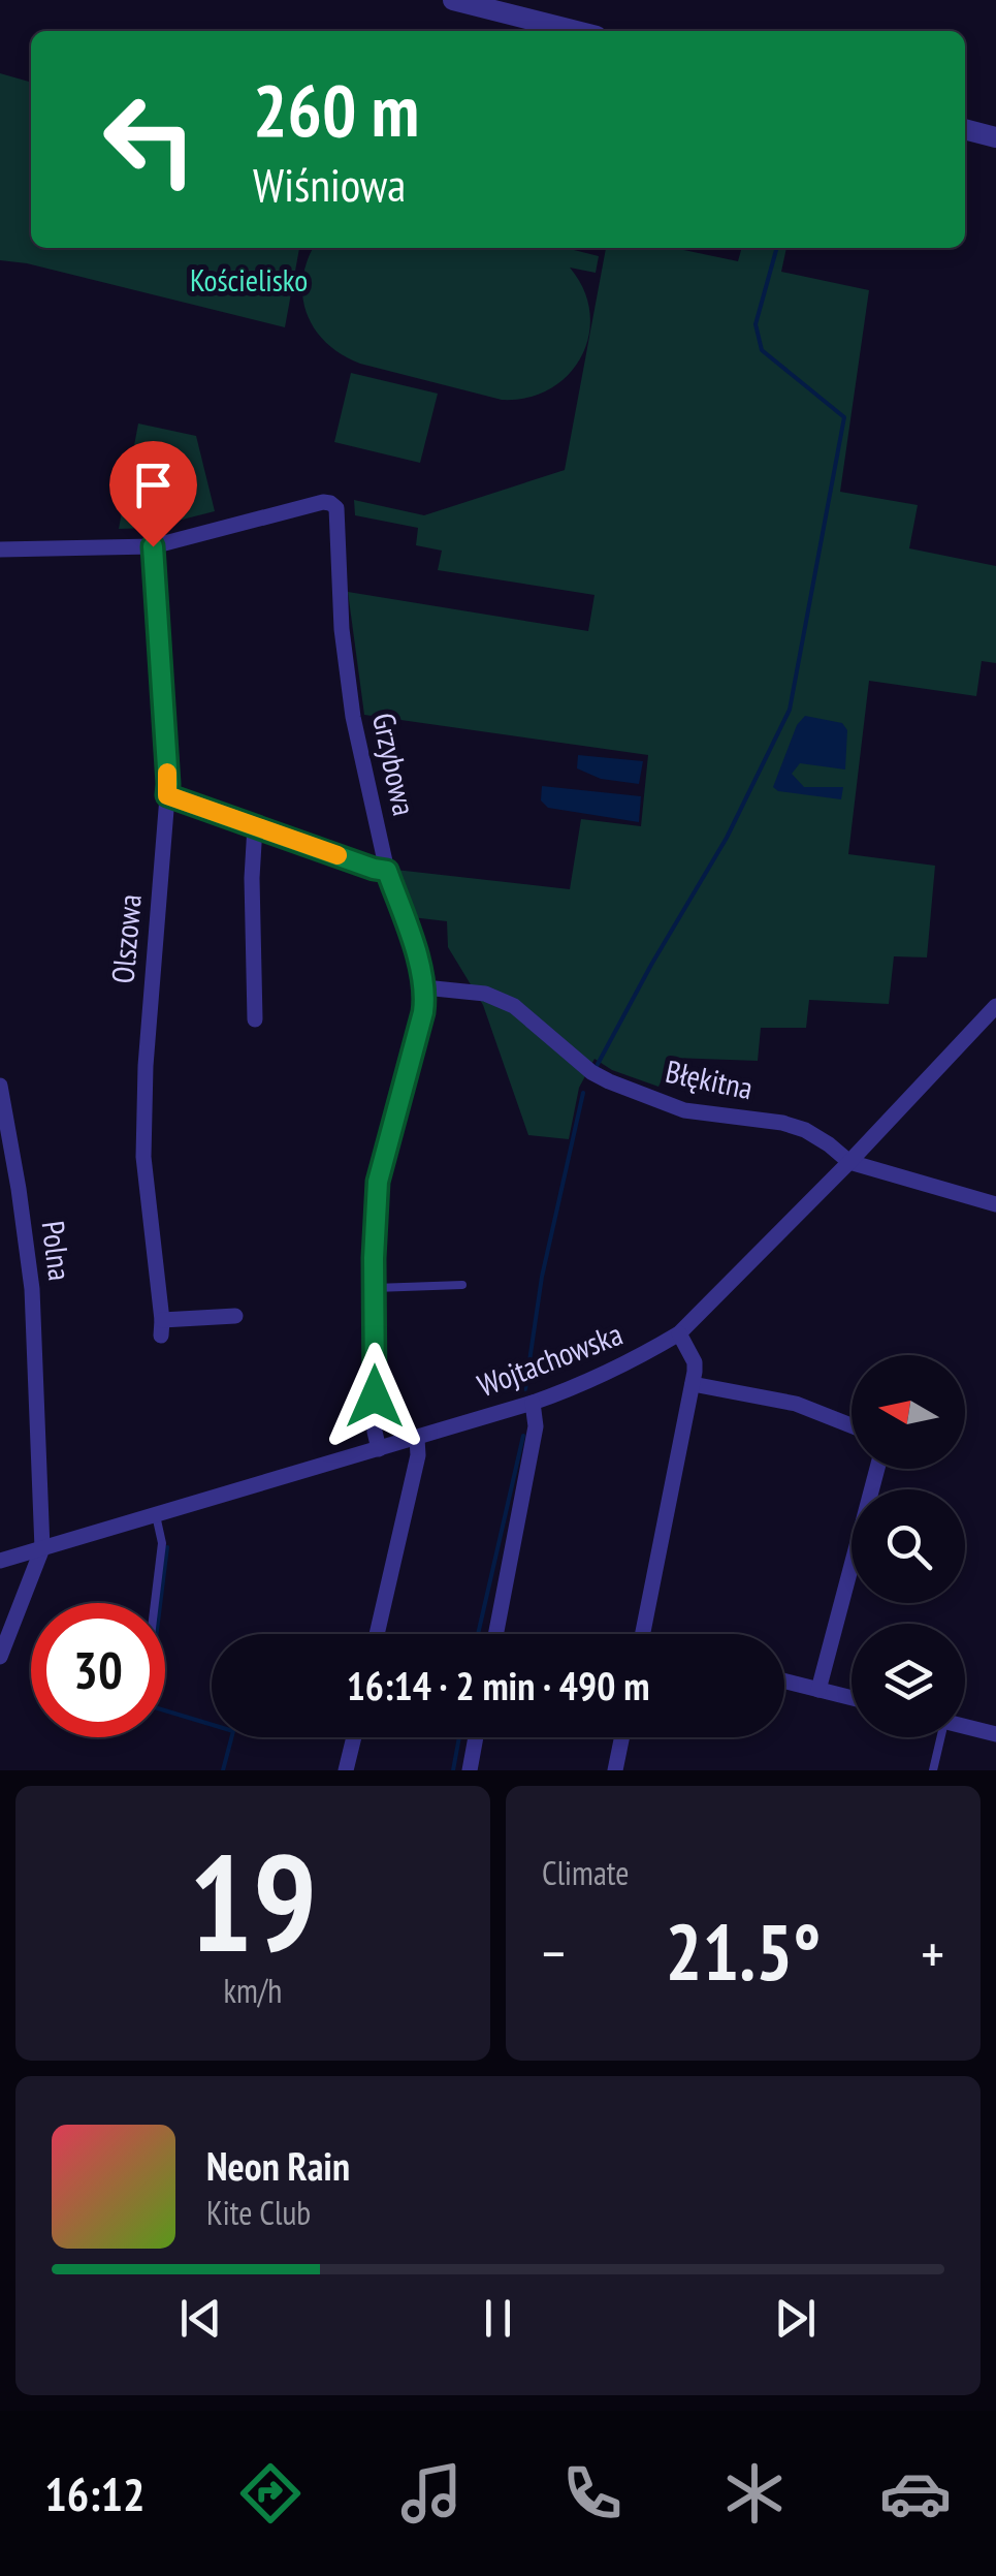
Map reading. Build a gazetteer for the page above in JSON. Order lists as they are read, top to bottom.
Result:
{
  "streets": {
    "street": [
      "Grzybowa",
      "Olszowa",
      "Błękitna",
      "Polna",
      "Wojtachowska"
    ]
  },
  "crossings": [
    ["Grzybowa", "Olszowa"],
    ["Grzybowa", "Błękitna"],
    ["Grzybowa", "Wojtachowska"],
    ["Błękitna", "Wojtachowska"],
    ["Polna", "Wojtachowska"]
  ],
  "parks": ["Kościelisko"],
  "north": "left",
  "page": {
    "turn": ["260 m", "Wiśniowa"],
    "limit": "30",
    "trip": "16:14 · 2 min · 490 m",
    "tile": [
      ["19", "km/h"],
      "Climate"
    ],
    "heat": ["−", "21.5°", "+"],
    "song": ["Neon Rain", "Kite Club"],
    "tabs": "16:12"
  }
}
